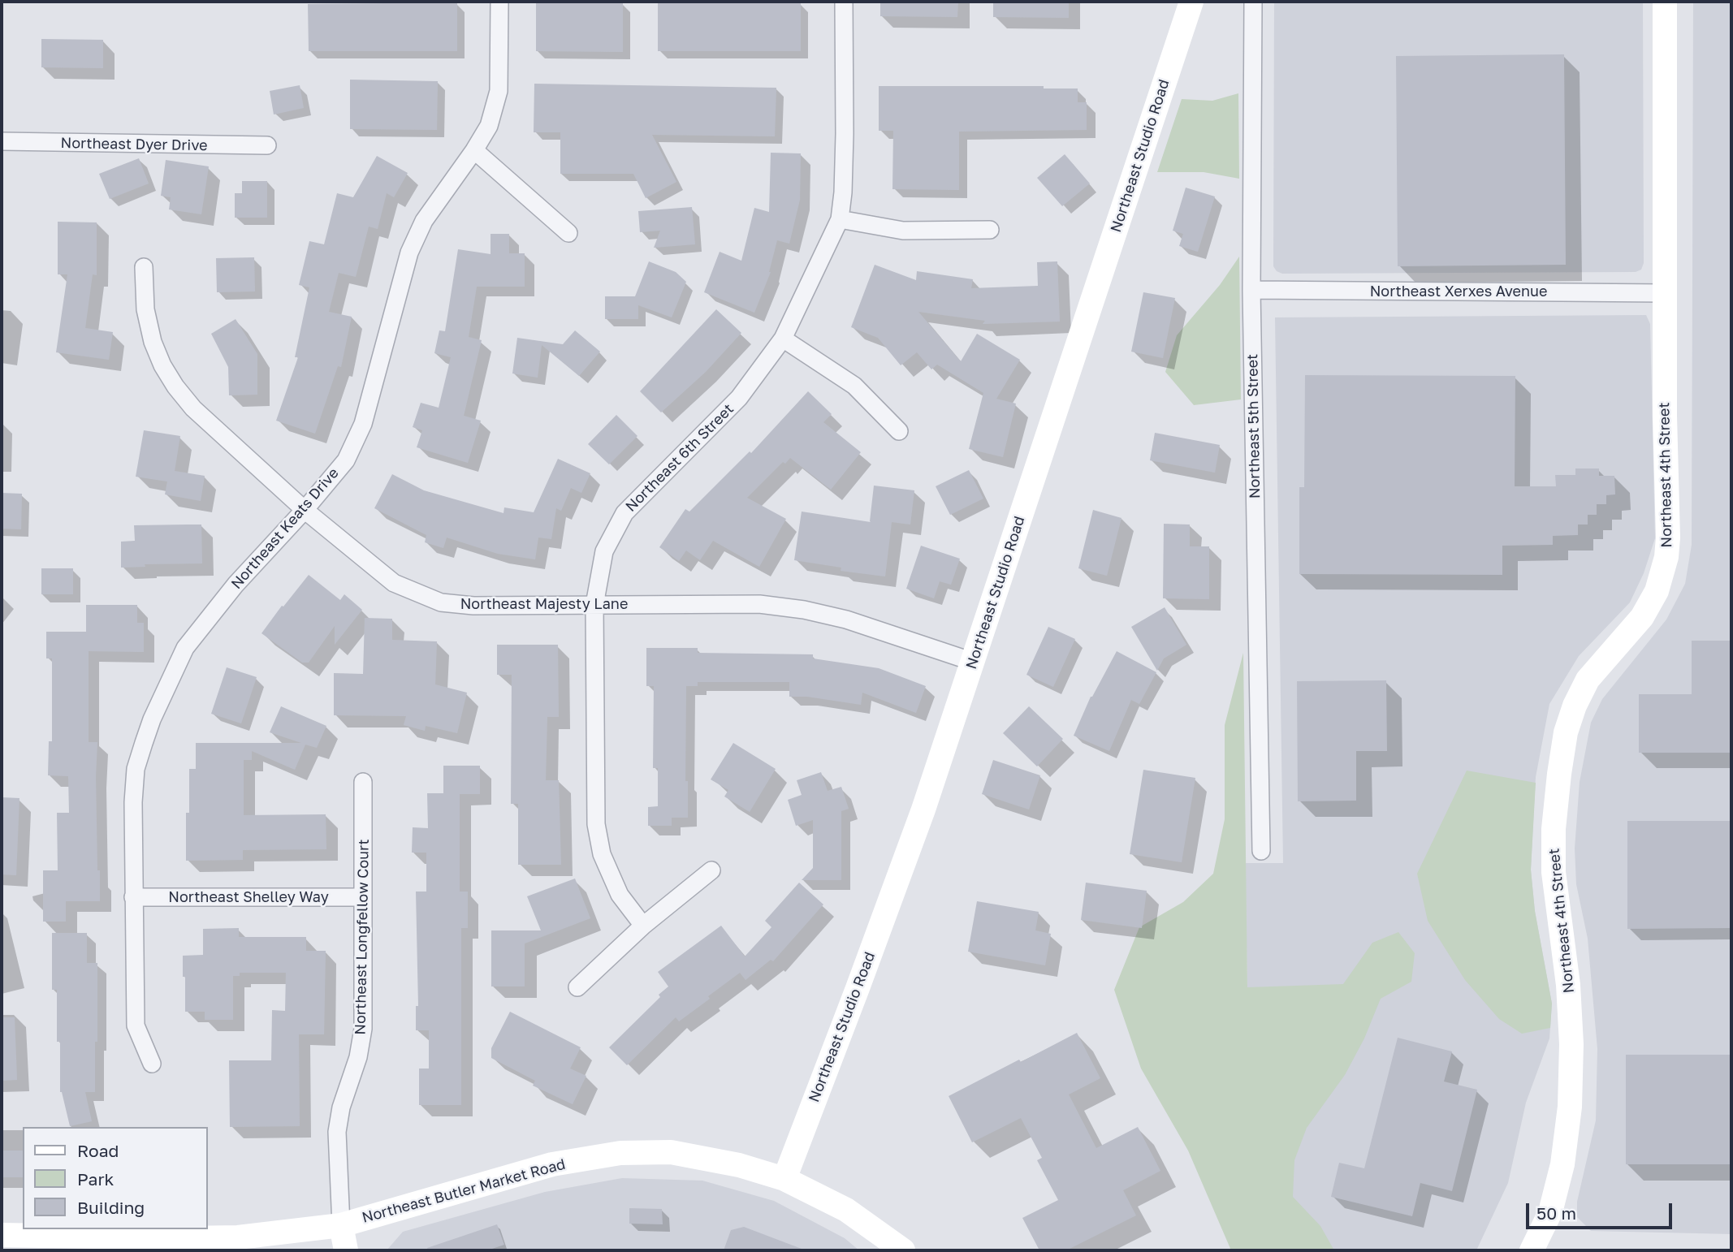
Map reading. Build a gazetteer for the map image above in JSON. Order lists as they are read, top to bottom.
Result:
{
  "streets": {
    "street": [
      "Northeast Dyer Drive",
      "Northeast Studio Road",
      "Northeast Xerxes Avenue",
      "Northeast 5th Street",
      "Northeast 6th Street",
      "Northeast 4th Street",
      "Northeast Keats Drive",
      "Northeast Majesty Lane",
      "Northeast Shelley Way",
      "Northeast Longfellow Court",
      "Northeast Butler Market Road"
    ]
  },
  "crossings": [
    ["Northeast Studio Road", "Northeast Majesty Lane"],
    ["Northeast Studio Road", "Northeast Butler Market Road"],
    ["Northeast Xerxes Avenue", "Northeast 5th Street"],
    ["Northeast Xerxes Avenue", "Northeast 4th Street"],
    ["Northeast 6th Street", "Northeast Majesty Lane"],
    ["Northeast Keats Drive", "Northeast Majesty Lane"],
    ["Northeast Keats Drive", "Northeast Shelley Way"],
    ["Northeast Shelley Way", "Northeast Longfellow Court"],
    ["Northeast Longfellow Court", "Northeast Butler Market Road"]
  ],
  "legend": ["Road", "Park", "Building"],
  "scale_bar": "50 m"
}
